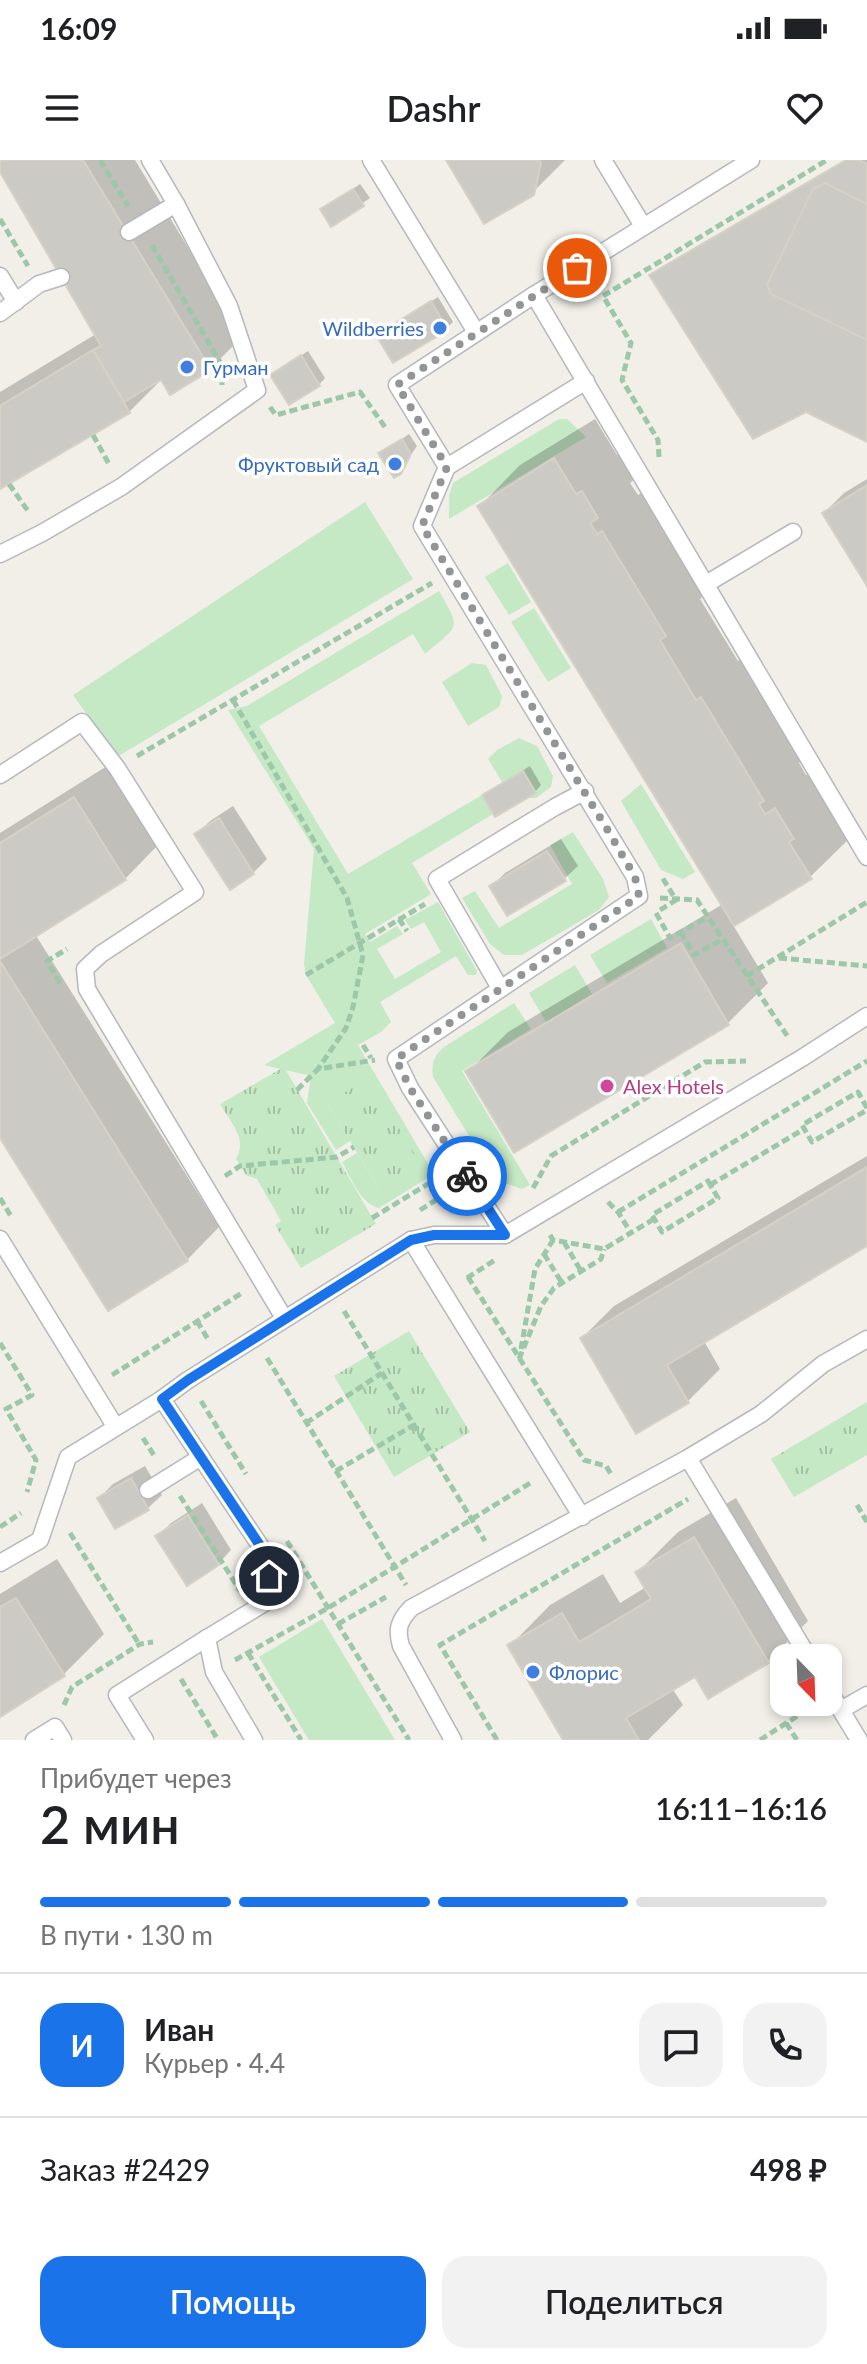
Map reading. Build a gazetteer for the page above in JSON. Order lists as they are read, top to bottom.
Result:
{
  "places": [
    "Wildberries",
    "Гурман",
    "Фруктовый сад",
    "Alex Hotels",
    "Флорис"
  ],
  "north": "bottom right",
  "page": {
    "status": "16:09",
    "header": "Dashr",
    "heading": ["2 мин", "Прибудет через", "16:11–16:16"],
    "panel": [
      "Иван",
      "Курьер · 4.4",
      "Заказ #2429",
      "498 ₽"
    ],
    "bar": "В пути · 130 m",
    "round": "И",
    "buttons": ["Помощь", "Поделиться"]
  }
}
